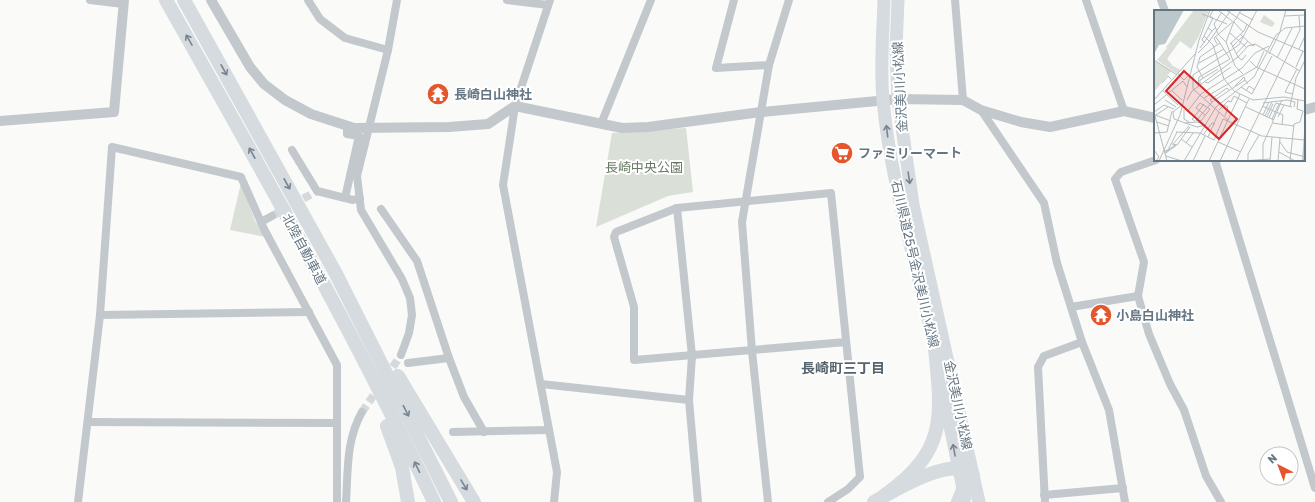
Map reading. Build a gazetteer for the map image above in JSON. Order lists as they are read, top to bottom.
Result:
{
  "streets": {
    "highway": ["北陸自動車道"],
    "main road": ["金沢美川小松線", "石川県道25号金沢美川小松線"]
  },
  "one_way": ["金沢美川小松線", "石川県道25号金沢美川小松線"],
  "districts": ["長崎町三丁目"],
  "parks": ["長崎中央公園"],
  "places": {
    "temple": ["長崎白山神社", "小島白山神社"],
    "supermarket": ["ファミリーマート"]
  },
  "north": "top left"
}
